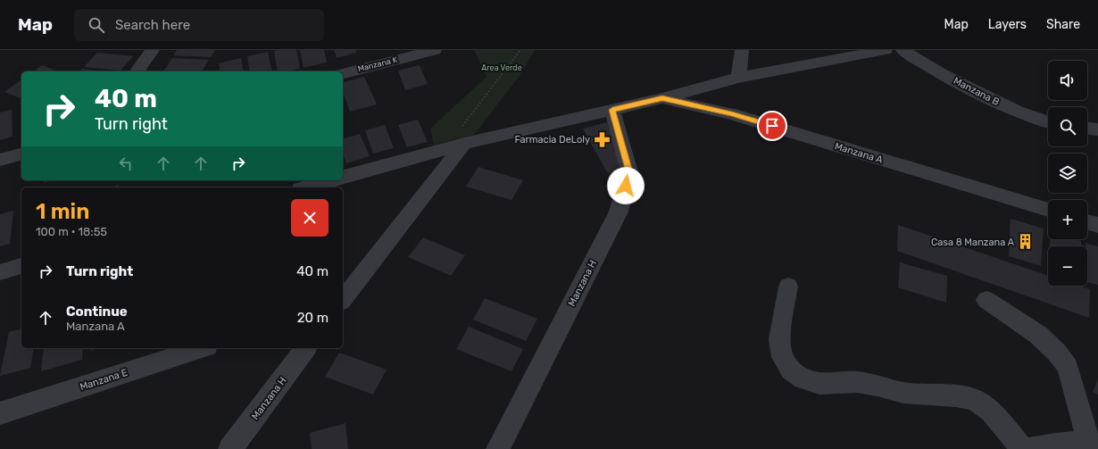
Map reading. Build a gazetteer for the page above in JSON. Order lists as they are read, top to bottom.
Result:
{
  "streets": {
    "street": [
      "Manzana K",
      "Manzana B",
      "Manzana A",
      "Manzana H",
      "Manzana E"
    ]
  },
  "parks": ["Area Verde"],
  "places": {
    "pharmacy": ["Farmacia DeLoly"],
    "building": ["Casa 8 Manzana A"]
  },
  "page": {
    "header": "Map",
    "search": "Search here",
    "nav": ["Map", "Layers", "Share"],
    "map_buttons": ["+", "−"],
    "turn": ["40 m", "Turn right"],
    "heading": ["1 min", "100 m · 18:55"],
    "list": [
      {
        "name": "Turn right",
        "value": "40 m"
      },
      {
        "name": "Continue",
        "note": "Manzana A",
        "value": "20 m"
      }
    ]
  }
}
